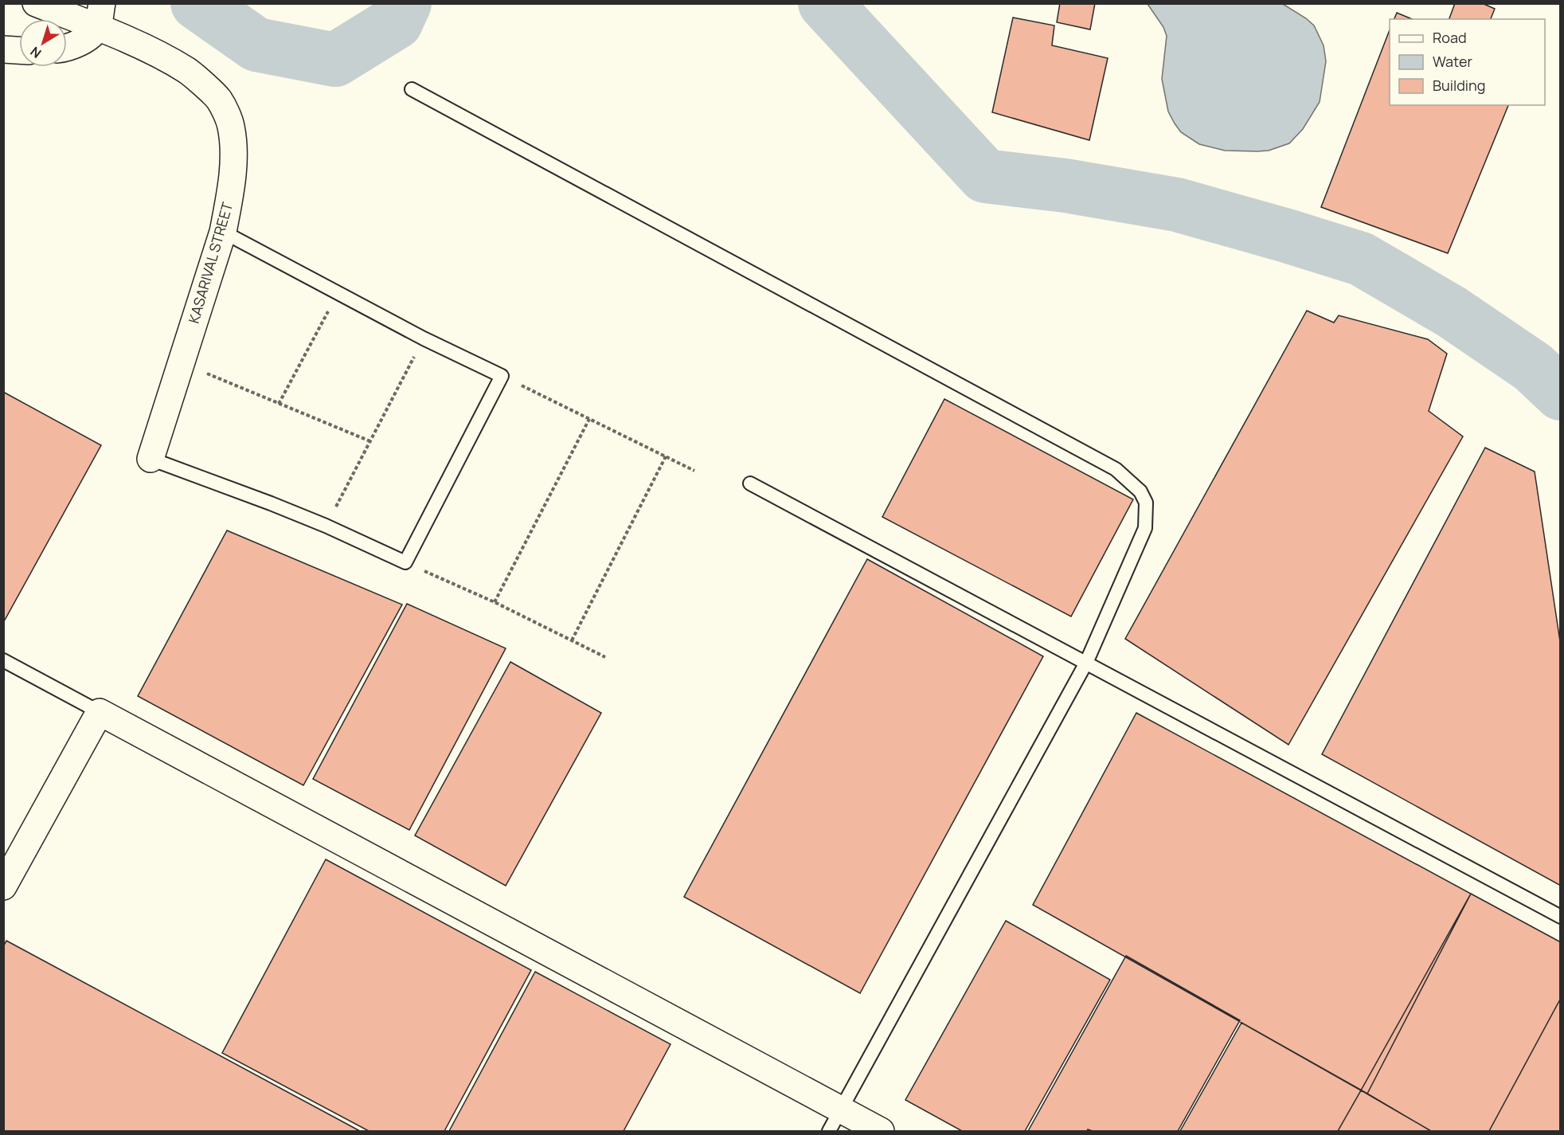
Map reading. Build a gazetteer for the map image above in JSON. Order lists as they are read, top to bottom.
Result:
{
  "streets": {
    "street": ["KASARIVAL STREET"]
  },
  "legend": ["Road", "Water", "Building"],
  "north": "bottom left"
}
